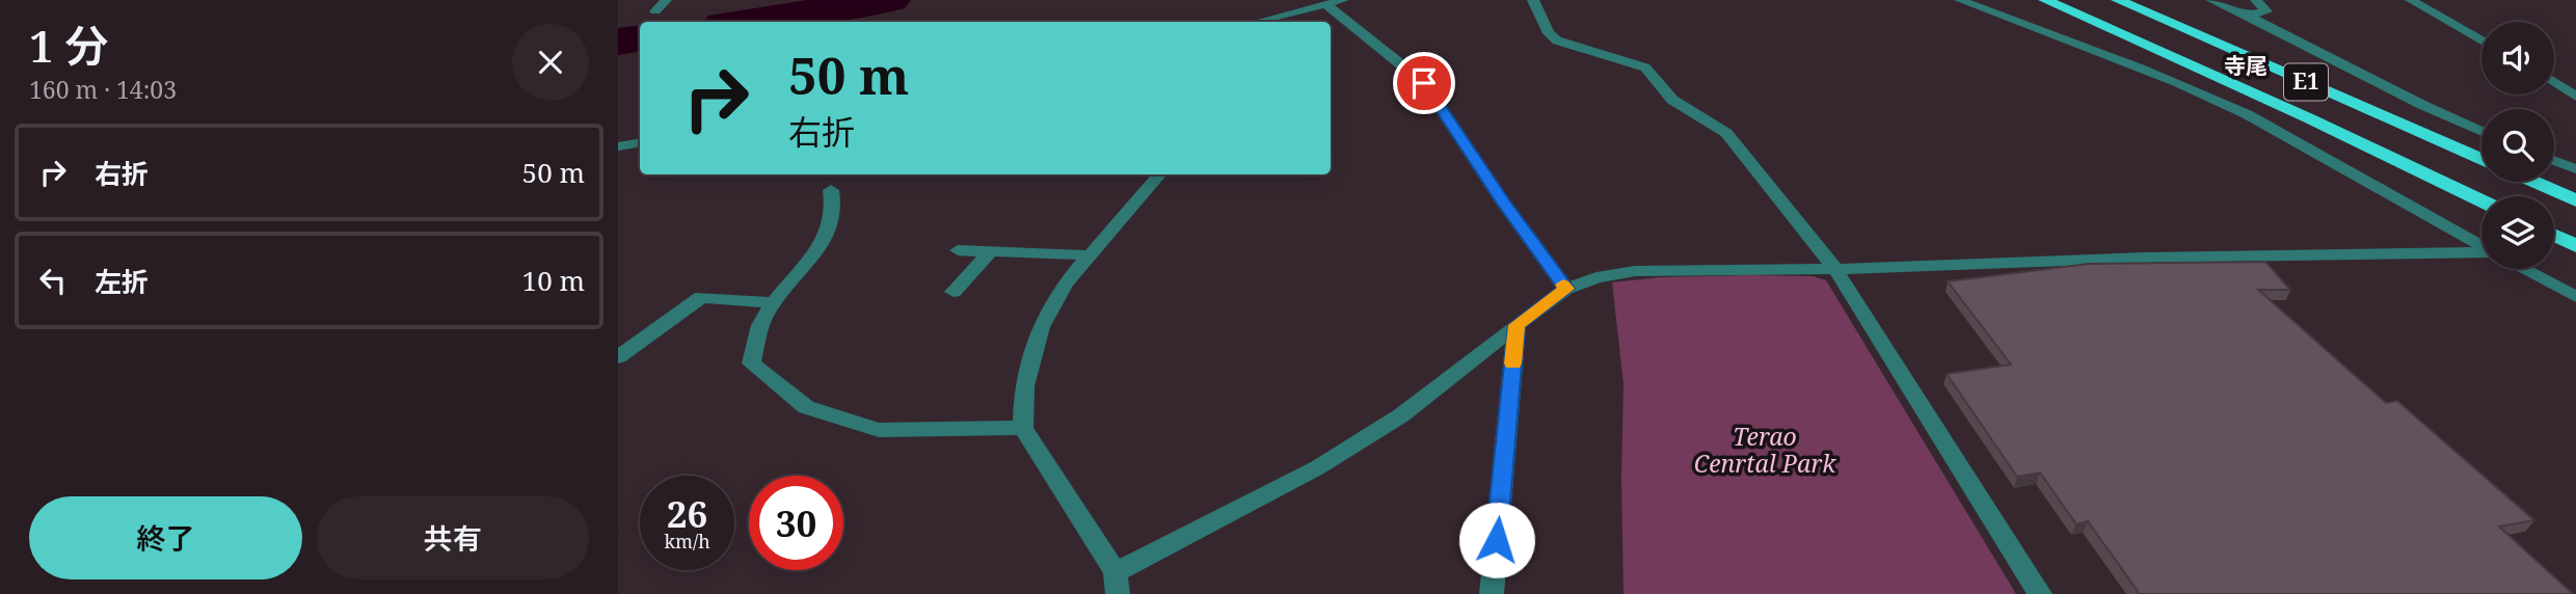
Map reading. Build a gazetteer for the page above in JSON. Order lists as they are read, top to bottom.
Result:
{
  "streets": {
    "highway": ["E1"]
  },
  "districts": ["寺尾"],
  "parks": ["Terao Cenrtal Park"],
  "page": {
    "heading": ["1 分", "160 m · 14:03"],
    "turn": ["50 m", "右折"],
    "list": [
      {
        "name": "右折",
        "value": "50 m"
      },
      {
        "name": "左折",
        "value": "10 m"
      }
    ],
    "speed": "26 km/h",
    "limit": "30",
    "buttons": ["終了", "共有"]
  }
}
